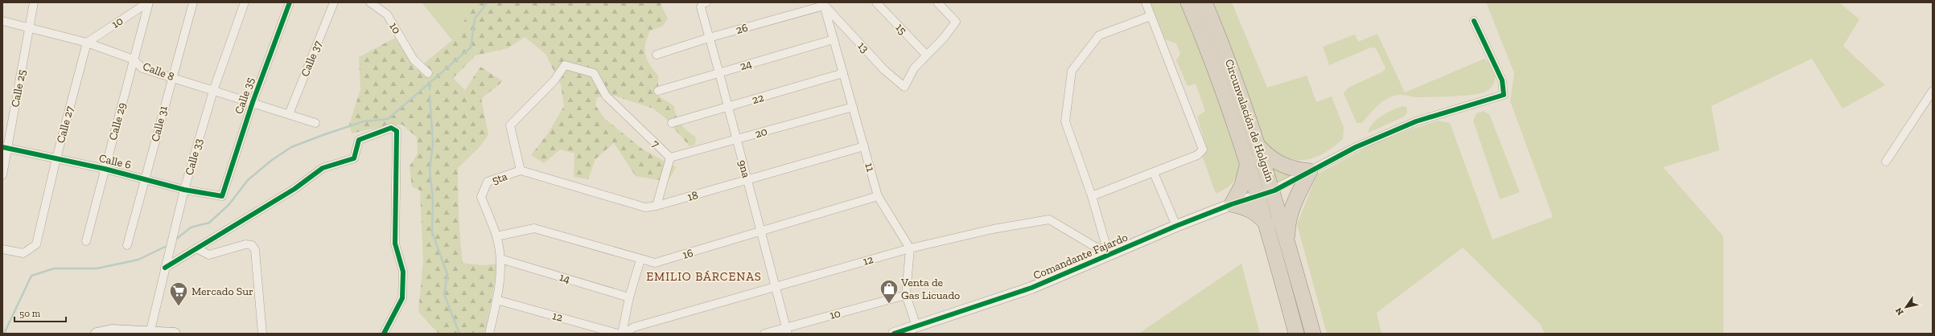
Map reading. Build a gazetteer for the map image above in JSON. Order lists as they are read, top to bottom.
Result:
{
  "streets": {
    "highway": ["Circunvalación de Holguín"],
    "street": [
      "10",
      "26",
      "15",
      "13",
      "Calle 37",
      "24",
      "Calle 8",
      "Calle 25",
      "Calle 35",
      "22",
      "Calle 29",
      "Calle 31",
      "Calle 27",
      "20",
      "7",
      "Calle 33",
      "Calle 6",
      "11",
      "9na",
      "5ta",
      "18",
      "16",
      "Comandante Fajardo",
      "12",
      "14"
    ]
  },
  "crossings": [
    ["10", "Calle 8"],
    ["10", "Calle 29"],
    ["10", "Calle 27"],
    ["10", "9na"],
    ["26", "13"],
    ["26", "11"],
    ["26", "9na"],
    ["15", "13"],
    ["13", "11"],
    ["Calle 37", "Calle 8"],
    ["24", "11"],
    ["24", "9na"],
    ["Calle 8", "Calle 25"],
    ["Calle 8", "Calle 35"],
    ["Calle 8", "Calle 29"],
    ["Calle 8", "Calle 31"],
    ["Calle 8", "Calle 27"],
    ["Calle 8", "Calle 33"],
    ["Calle 25", "Calle 6"],
    ["Calle 35", "Calle 6"],
    ["22", "11"],
    ["22", "9na"],
    ["Circunvalación de Holguín", "Comandante Fajardo"],
    ["Calle 29", "Calle 6"],
    ["Calle 31", "Calle 6"],
    ["Calle 27", "Calle 6"],
    ["20", "7"],
    ["20", "11"],
    ["20", "9na"],
    ["7", "5ta"],
    ["Calle 33", "Calle 6"],
    ["11", "18"],
    ["11", "16"],
    ["11", "12"],
    ["9na", "18"],
    ["9na", "16"],
    ["9na", "12"],
    ["5ta", "18"],
    ["5ta", "16"],
    ["5ta", "12"],
    ["5ta", "14"],
    ["Comandante Fajardo", "12"]
  ],
  "districts": ["EMILIO BÁRCENAS"],
  "places": {
    "shop": ["Venta de Gas Licuado"],
    "supermarket": ["Mercado Sur"]
  },
  "scale_bar": "50 m",
  "north": "bottom left"
}
